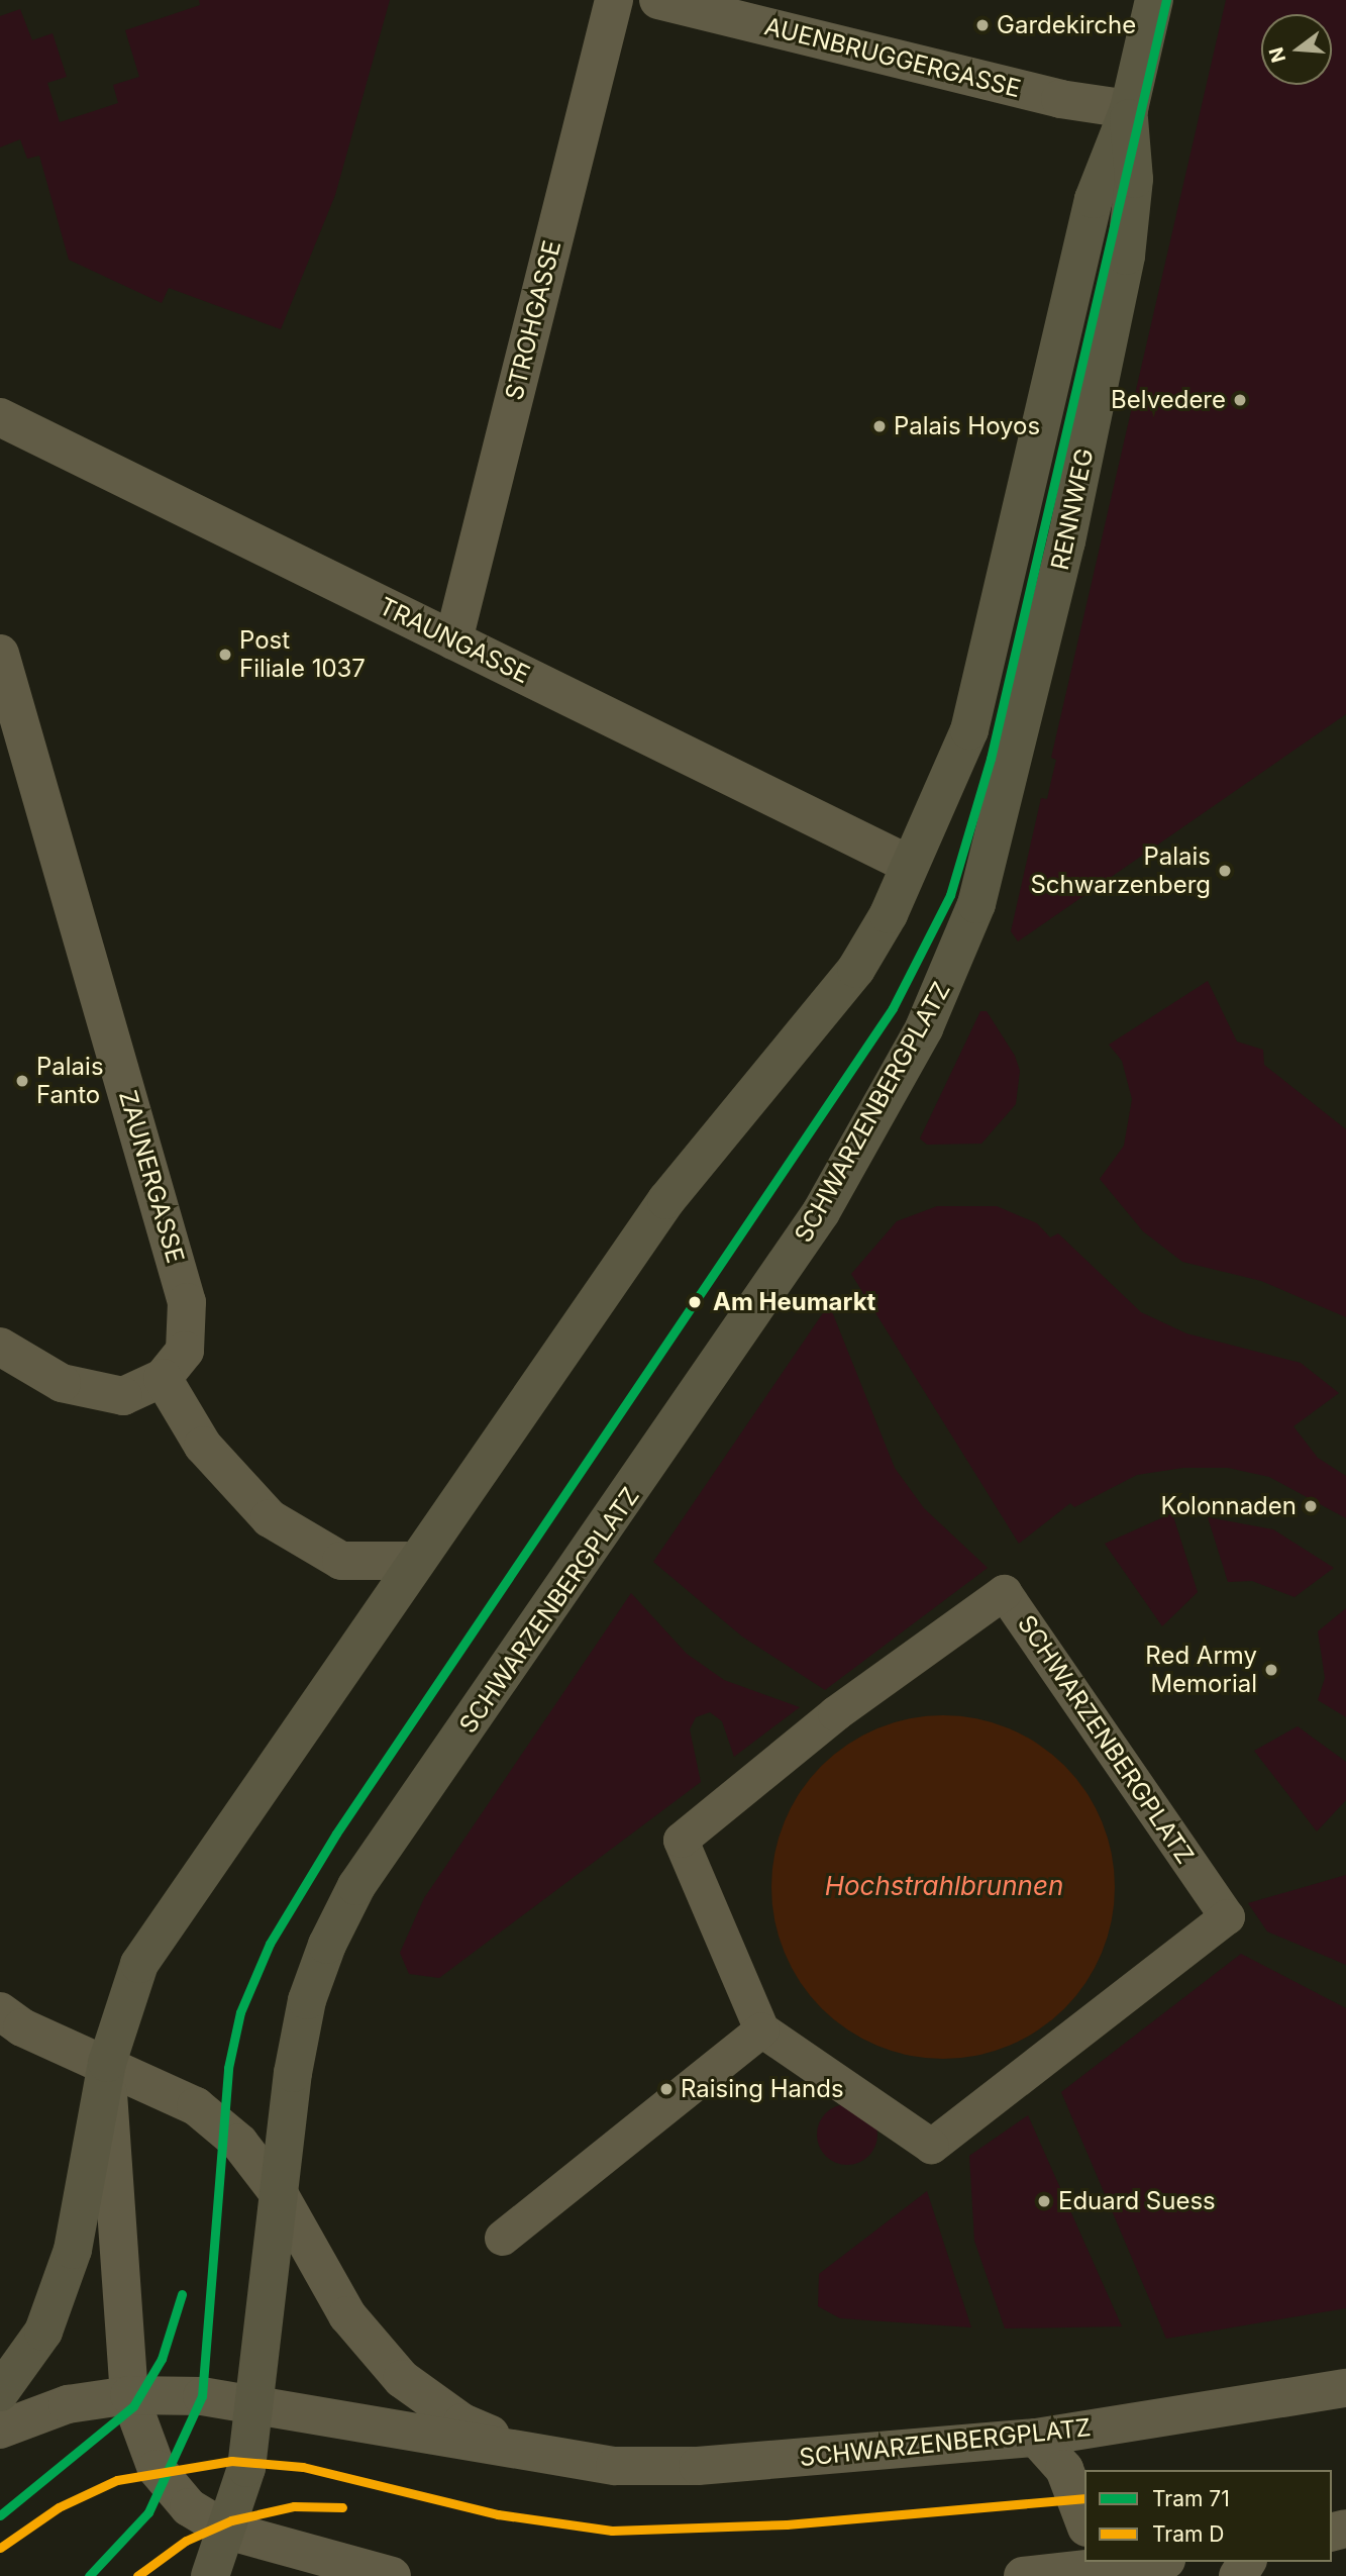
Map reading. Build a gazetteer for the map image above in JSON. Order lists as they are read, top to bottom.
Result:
{
  "streets": {
    "main road": ["RENNWEG", "SCHWARZENBERGPLATZ"],
    "street": [
      "AUENBRUGGERGASSE",
      "STROHGASSE",
      "TRAUNGASSE",
      "ZAUNERGASSE"
    ]
  },
  "crossings": [
    ["AUENBRUGGERGASSE", "RENNWEG"],
    ["STROHGASSE", "TRAUNGASSE"],
    ["RENNWEG", "TRAUNGASSE"],
    ["RENNWEG", "SCHWARZENBERGPLATZ"]
  ],
  "water": ["Hochstrahlbrunnen"],
  "places": [
    "Gardekirche",
    "Belvedere",
    "Palais Hoyos",
    "Post Filiale 1037",
    "Palais Schwarzenberg",
    "Palais Fanto",
    "Am Heumarkt",
    "Kolonnaden",
    "Red Army Memorial",
    "Raising Hands",
    "Eduard Suess"
  ],
  "lines": ["tram line 71", "tram line D"],
  "legend": ["Tram 71", "Tram D"],
  "north": "left"
}
